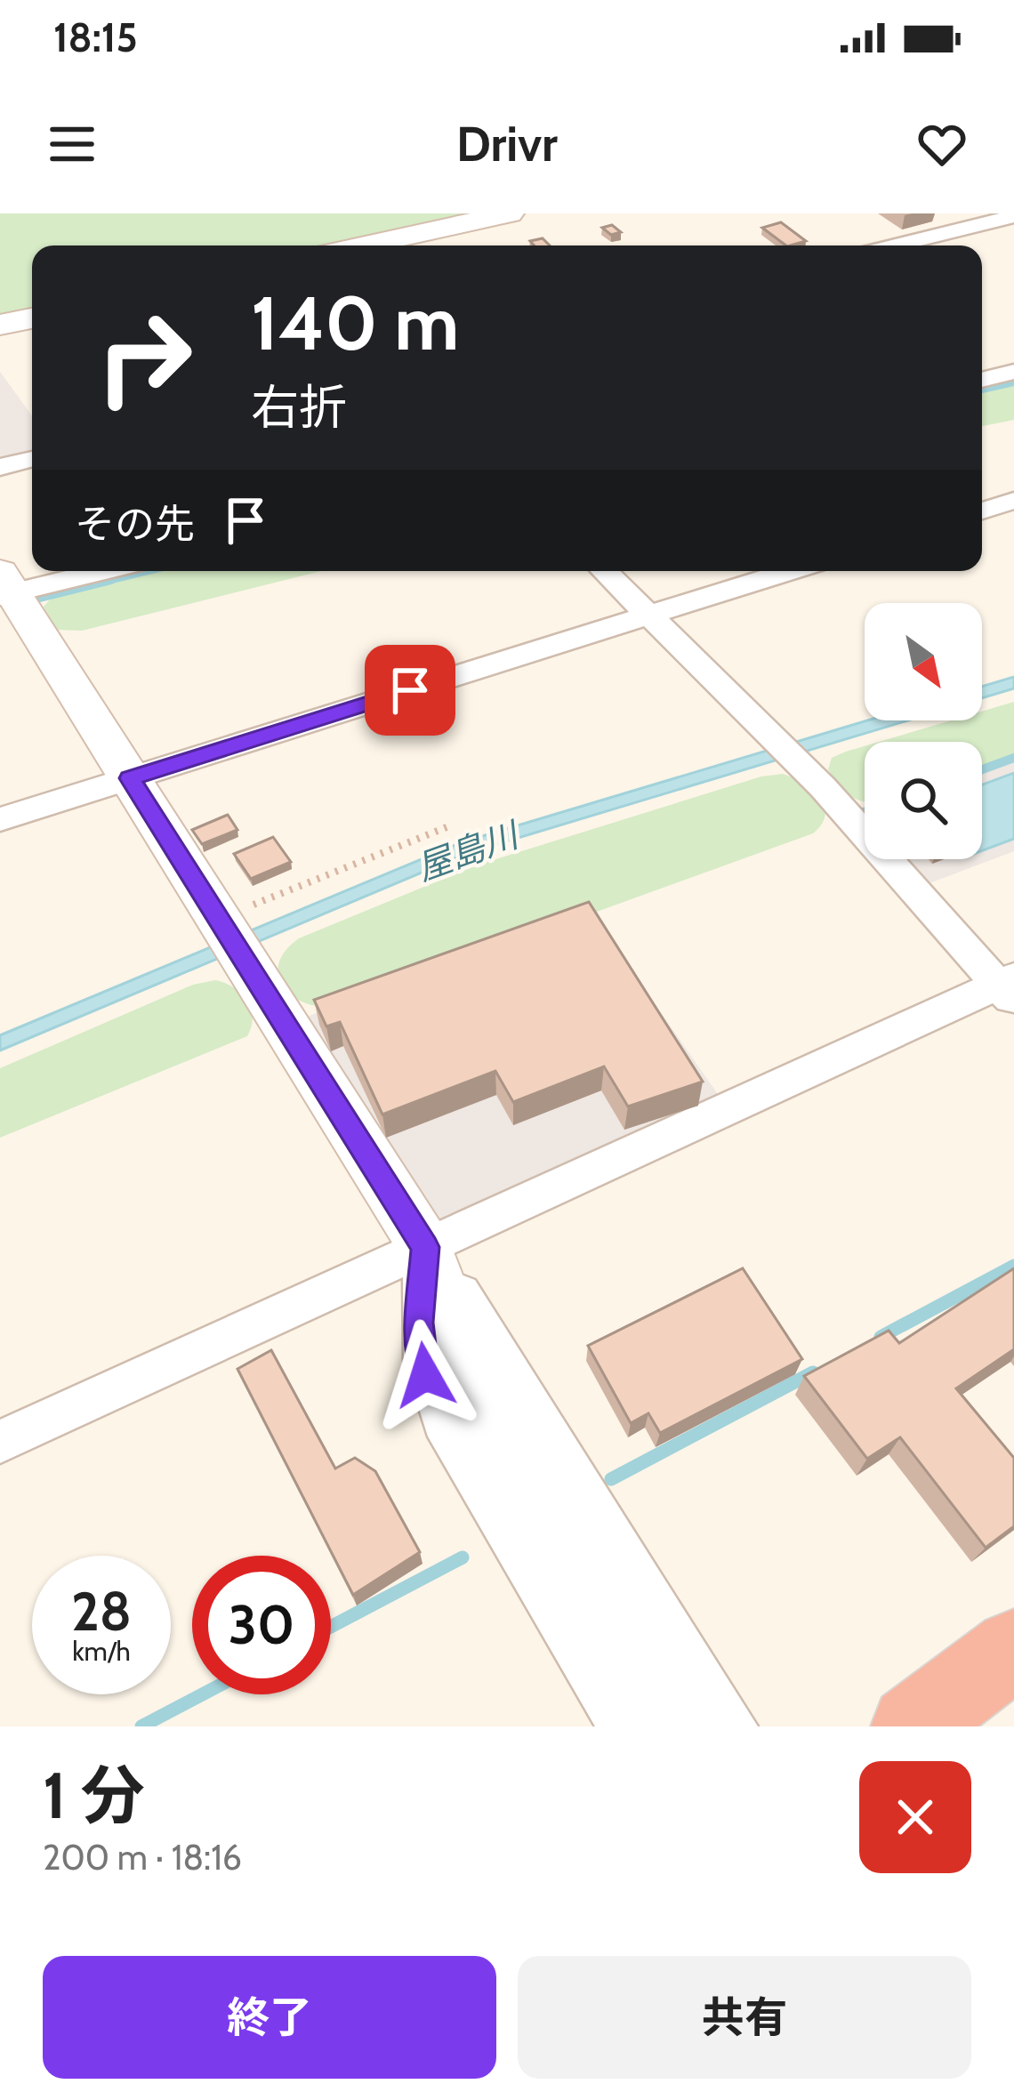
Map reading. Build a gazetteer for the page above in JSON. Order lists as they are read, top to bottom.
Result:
{
  "water": ["屋島川"],
  "north": "bottom right",
  "page": {
    "status": "18:15",
    "header": "Drivr",
    "turn": ["140 m", "右折"],
    "then": "その先",
    "speed": "28 km/h",
    "limit": "30",
    "heading": ["1 分", "200 m · 18:16"],
    "buttons": ["終了", "共有"]
  }
}
